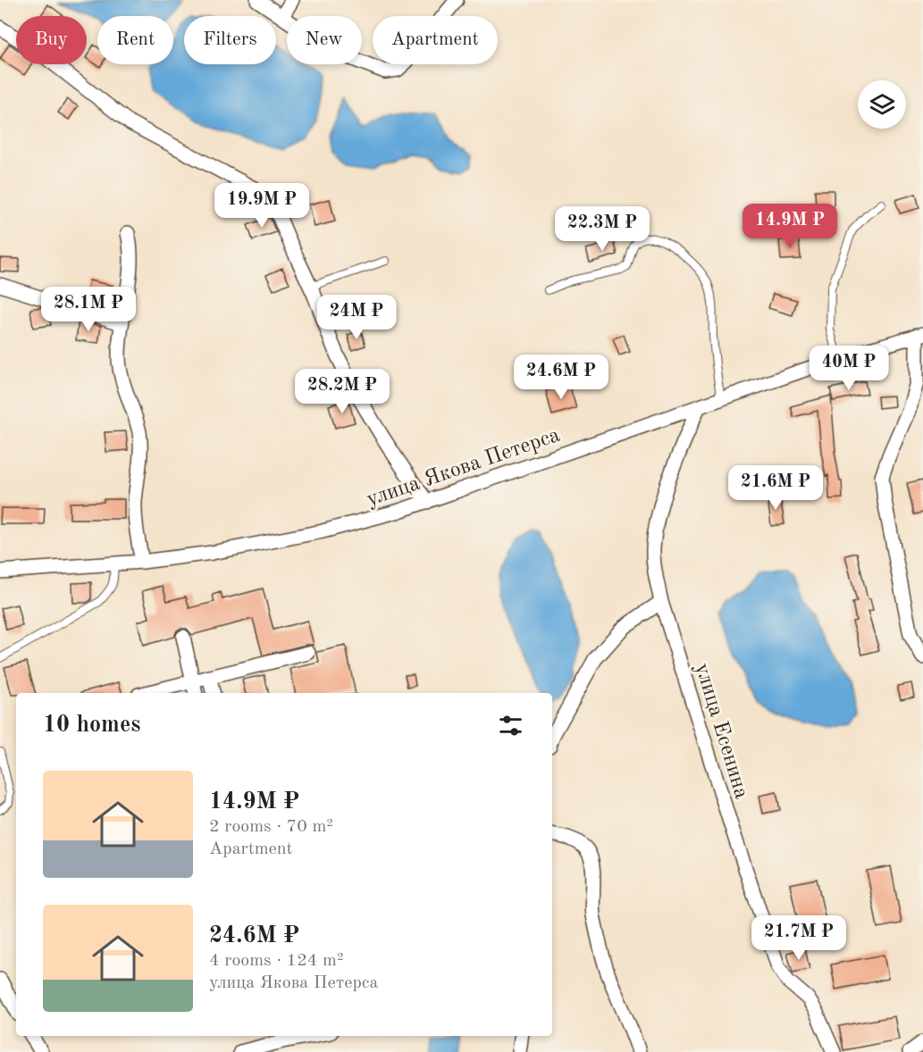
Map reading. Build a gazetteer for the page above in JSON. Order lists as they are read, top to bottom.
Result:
{
  "streets": {
    "street": ["улица Якова Петерса", "улица Есенина"]
  },
  "crossings": [
    ["улица Якова Петерса", "улица Есенина"]
  ],
  "page": {
    "chip": [
      "Buy",
      "Rent",
      "Filters",
      "New",
      "Apartment"
    ],
    "price": [
      "19.9M ₽",
      "14.9M ₽",
      "22.3M ₽",
      "28.1M ₽",
      "24M ₽",
      "40M ₽",
      "24.6M ₽",
      "28.2M ₽",
      "21.6M ₽",
      "21.7M ₽"
    ],
    "heading": "10 homes",
    "list": [
      {
        "name": "14.9M ₽",
        "note": "2 rooms · 70 m² · Apartment"
      },
      {
        "name": "24.6M ₽",
        "note": "4 rooms · 124 m² · улица Якова Петерса"
      }
    ]
  }
}
